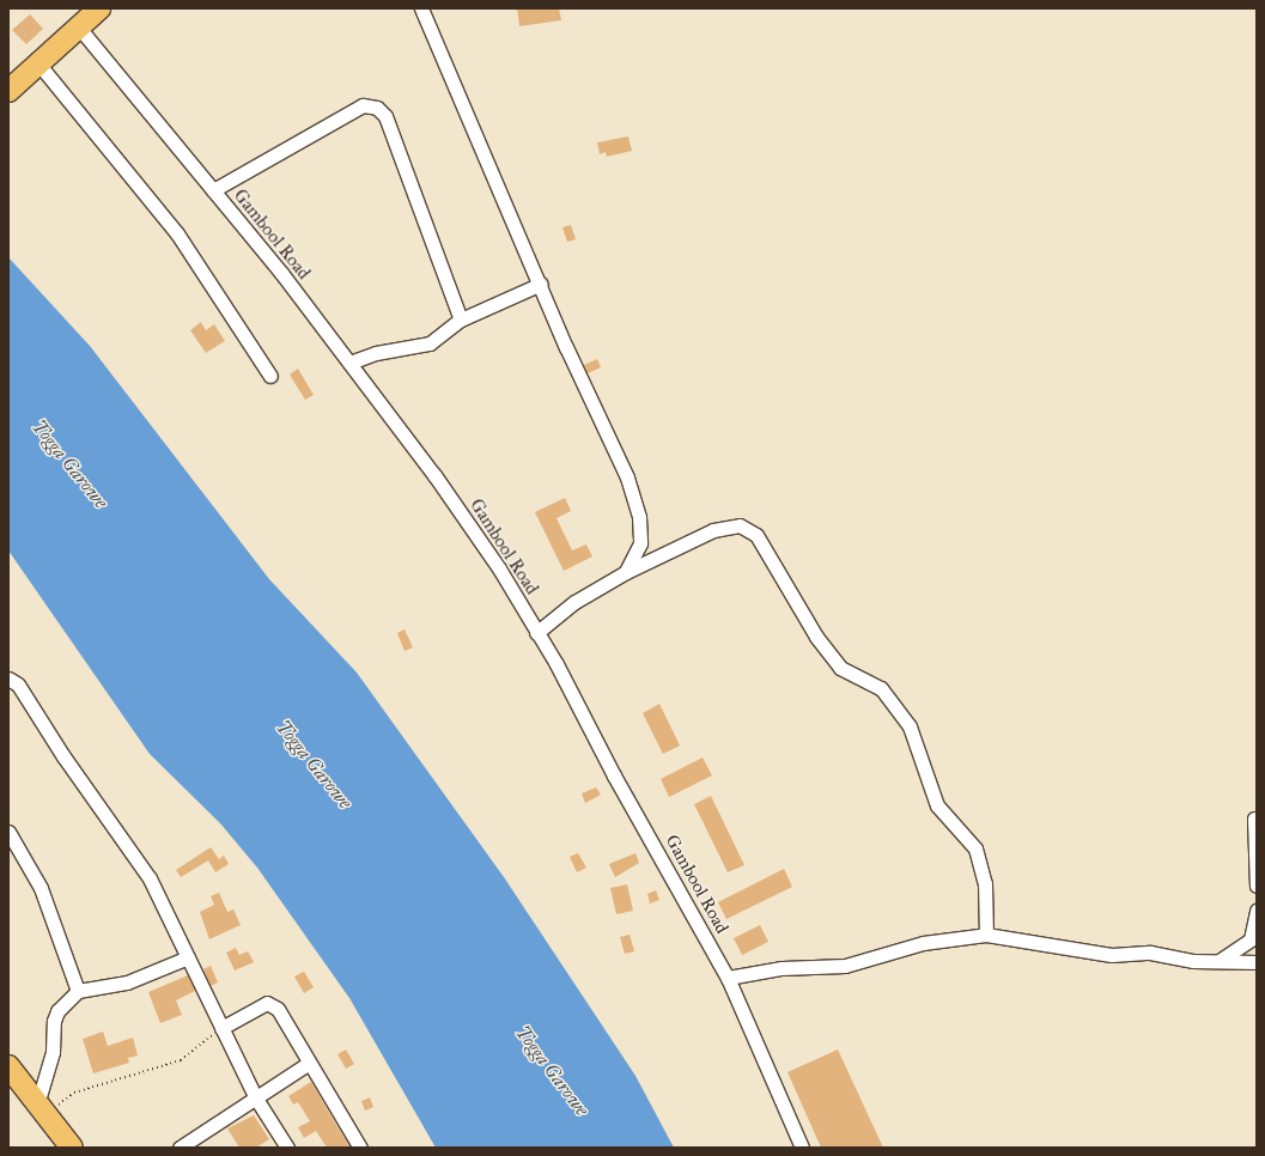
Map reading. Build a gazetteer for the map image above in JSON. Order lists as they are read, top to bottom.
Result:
{
  "streets": {
    "street": ["Gambool Road"]
  },
  "water": ["Togga Garowe"]
}
